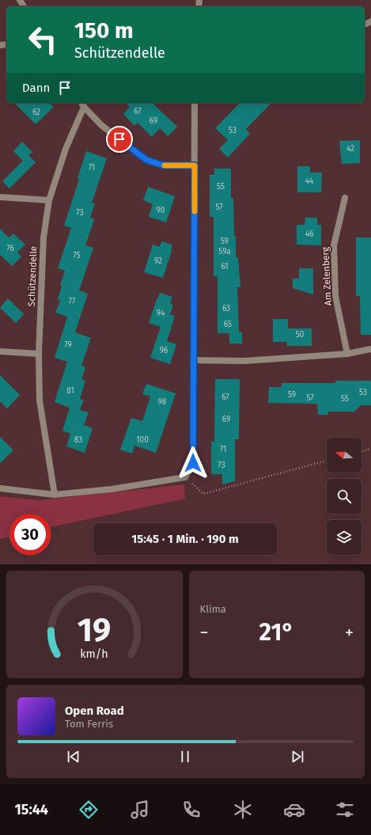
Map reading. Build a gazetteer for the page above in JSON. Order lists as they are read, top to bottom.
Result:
{
  "streets": {
    "street": ["Schützendelle", "Am Zelenberg"]
  },
  "house_numbers": [
    "67",
    "62",
    "69",
    "53",
    "42",
    "71",
    "44",
    "55",
    "57",
    "90",
    "73",
    "46",
    "59",
    "76",
    "59a",
    "75",
    "92",
    "61",
    "77",
    "63",
    "94",
    "65",
    "50",
    "79",
    "96",
    "81",
    "53",
    "59",
    "67",
    "57",
    "55",
    "98",
    "69",
    "83",
    "100",
    "71",
    "73"
  ],
  "north": "left",
  "page": {
    "turn": ["150 m", "Schützendelle"],
    "then": "Dann",
    "limit": "30",
    "trip": "15:45 · 1 Min. · 190 m",
    "tile": "Klima",
    "heat": ["−", "21°", "+"],
    "song": ["Open Road", "Tom Ferris"],
    "tabs": "15:44",
    "gauge": ["19", "km/h"]
  }
}
